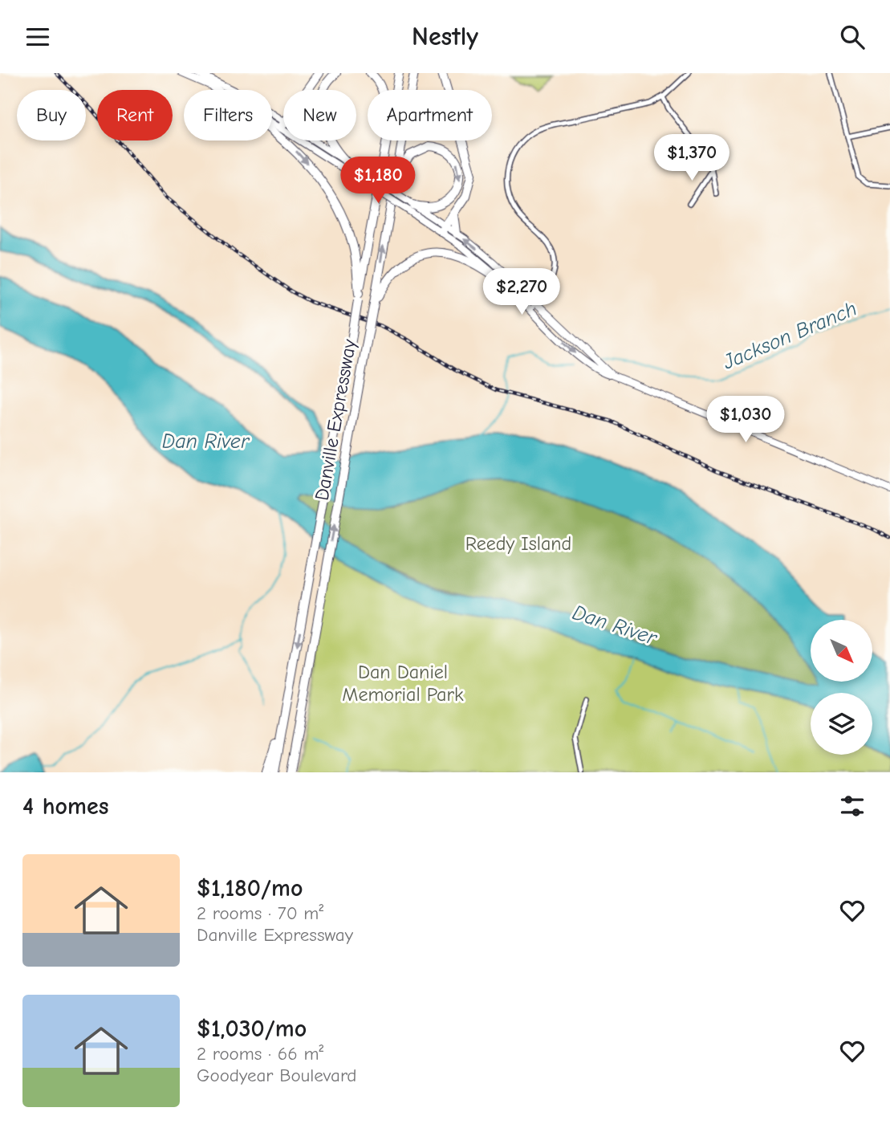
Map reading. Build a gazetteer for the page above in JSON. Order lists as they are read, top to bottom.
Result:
{
  "streets": {
    "highway": ["Danville Expressway"]
  },
  "water": ["Jackson Branch", "Dan River"],
  "parks": ["Reedy Island", "Dan Daniel Memorial Park"],
  "north": "bottom right",
  "page": {
    "header": "Nestly",
    "chip": [
      "Buy",
      "Rent",
      "Filters",
      "New",
      "Apartment"
    ],
    "price": [
      "$1,370",
      "$1,180",
      "$2,270",
      "$1,030"
    ],
    "heading": "4 homes",
    "list": [
      {
        "name": "$1,180/mo",
        "note": "2 rooms · 70 m² · Danville Expressway"
      },
      {
        "name": "$1,030/mo",
        "note": "2 rooms · 66 m² · Goodyear Boulevard"
      }
    ]
  }
}
